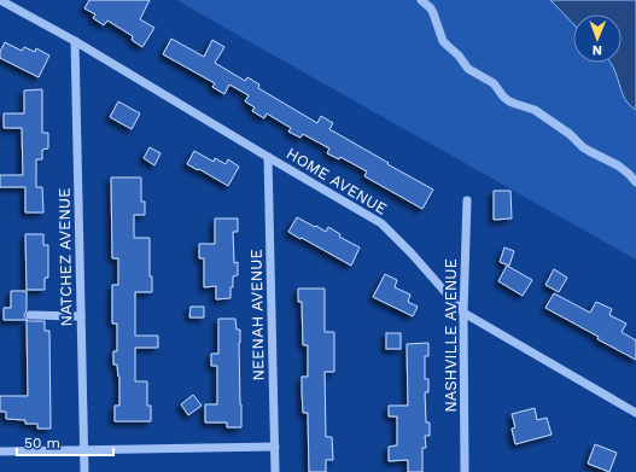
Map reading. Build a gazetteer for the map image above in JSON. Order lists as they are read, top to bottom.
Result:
{
  "streets": {
    "street": [
      "HOME AVENUE",
      "NATCHEZ AVENUE",
      "NEENAH AVENUE",
      "NASHVILLE AVENUE"
    ]
  },
  "crossings": [
    ["HOME AVENUE", "NATCHEZ AVENUE"],
    ["HOME AVENUE", "NEENAH AVENUE"],
    ["HOME AVENUE", "NASHVILLE AVENUE"]
  ],
  "scale_bar": "50 m",
  "north": "bottom"
}
